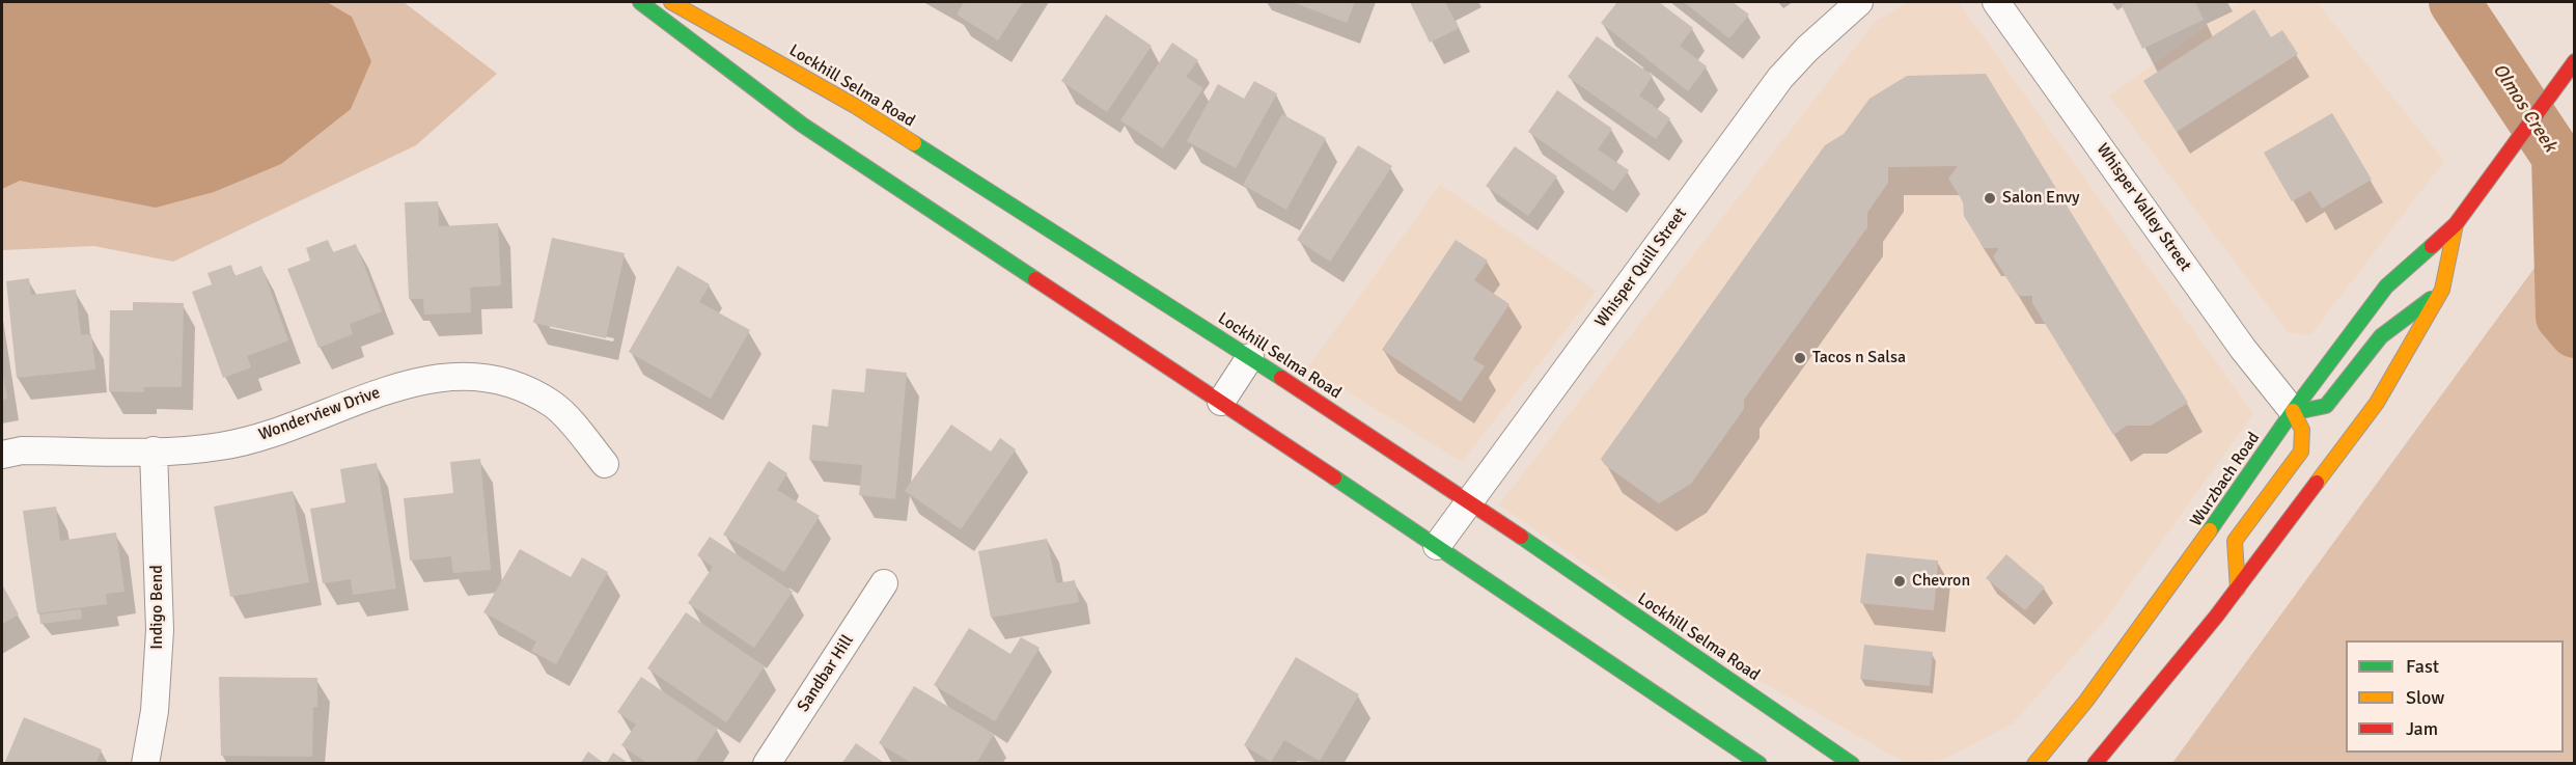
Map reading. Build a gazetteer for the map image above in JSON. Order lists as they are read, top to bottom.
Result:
{
  "streets": {
    "main road": ["Lockhill Selma Road", "Wurzbach Road"],
    "street": [
      "Whisper Valley Street",
      "Whisper Quill Street",
      "Wonderview Drive",
      "Indigo Bend",
      "Sandbar Hill"
    ]
  },
  "crossings": [
    ["Lockhill Selma Road", "Whisper Quill Street"],
    ["Whisper Valley Street", "Wurzbach Road"],
    ["Wonderview Drive", "Indigo Bend"]
  ],
  "water": ["Olmos Creek"],
  "places": ["Salon Envy", "Tacos n Salsa", "Chevron"],
  "legend": ["Fast", "Slow", "Jam"]
}
